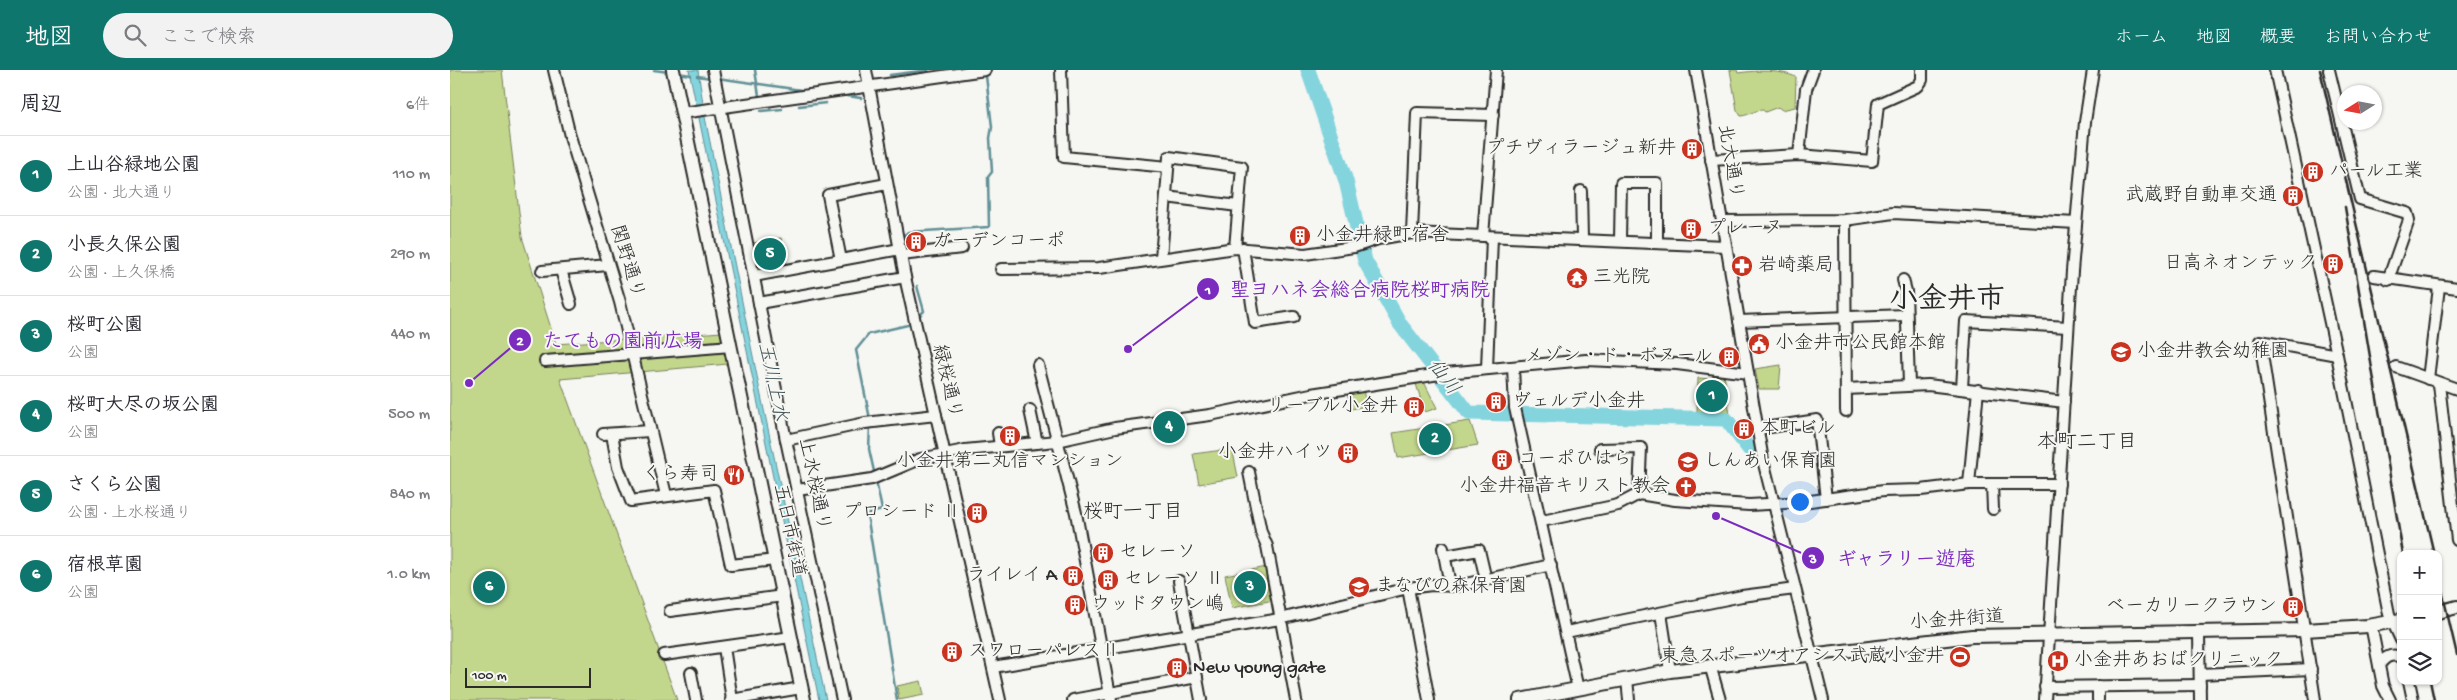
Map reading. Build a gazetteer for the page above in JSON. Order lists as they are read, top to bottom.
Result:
{
  "streets": {
    "main road": ["五日市街道", "小金井街道"],
    "street": [
      "北大通り",
      "関野通り",
      "緑桜通り",
      "上水桜通り"
    ]
  },
  "crossings": [
    ["北大通り", "小金井街道"]
  ],
  "districts": ["小金井市", "本町二丁目", "桜町一丁目"],
  "water": ["仙川", "玉川上水"],
  "places": {
    "building": [
      "プチヴィラージュ新井",
      "パール工業",
      "武蔵野自動車交通",
      "プレーヌ",
      "小金井緑町宿舎",
      "ガーデンコーポ",
      "日高ネオンテック",
      "メゾン・ド・ボヌール",
      "ヴェルデ小金井",
      "リーブル小金井",
      "本町ビル",
      "小金井第二丸信マンション",
      "小金井ハイツ",
      "コーポひはら",
      "プロシード Ⅱ",
      "セレーソ",
      "ライレイ A",
      "セレーソ Ⅱ",
      "ウッドタウン嶋",
      "ベーカリークラウン",
      "スワローパレスⅡ",
      "New young gate"
    ],
    "pharmacy": ["岩崎薬局"],
    "temple": ["三光院"],
    "public building": ["小金井市公民館本館"],
    "other": ["聖ヨハネ会総合病院桜町病院", "たてもの園前広場", "ギャラリー遊庵"],
    "school or university": ["小金井教会幼稚園", "しんあい保育園", "まなびの森保育園"],
    "restaurant": ["くら寿司"],
    "church": ["小金井福音キリスト教会"],
    "sports": ["東急スポーツオアシス武蔵小金井"],
    "hospital": ["小金井あおばクリニック"]
  },
  "scale_bar": "100 m",
  "north": "left",
  "page": {
    "header": "地図",
    "search": "ここで検索",
    "nav": [
      "ホーム",
      "地図",
      "概要",
      "お問い合わせ"
    ],
    "heading": ["周辺", "6件"],
    "list": [
      {
        "mark": "1",
        "name": "上山谷緑地公園",
        "note": "公園 · 北大通り",
        "value": "110 m"
      },
      {
        "mark": "2",
        "name": "小長久保公園",
        "note": "公園 · 上久保橋",
        "value": "290 m"
      },
      {
        "mark": "3",
        "name": "桜町公園",
        "note": "公園",
        "value": "440 m"
      },
      {
        "mark": "4",
        "name": "桜町大尽の坂公園",
        "note": "公園",
        "value": "500 m"
      },
      {
        "mark": "5",
        "name": "さくら公園",
        "note": "公園 · 上水桜通り",
        "value": "840 m"
      },
      {
        "mark": "6",
        "name": "宿根草園",
        "note": "公園",
        "value": "1.0 km"
      }
    ],
    "pins": [
      "5",
      "1",
      "4",
      "2",
      "3",
      "6"
    ],
    "map_buttons": ["+", "−"],
    "scale": "100 m"
  }
}
